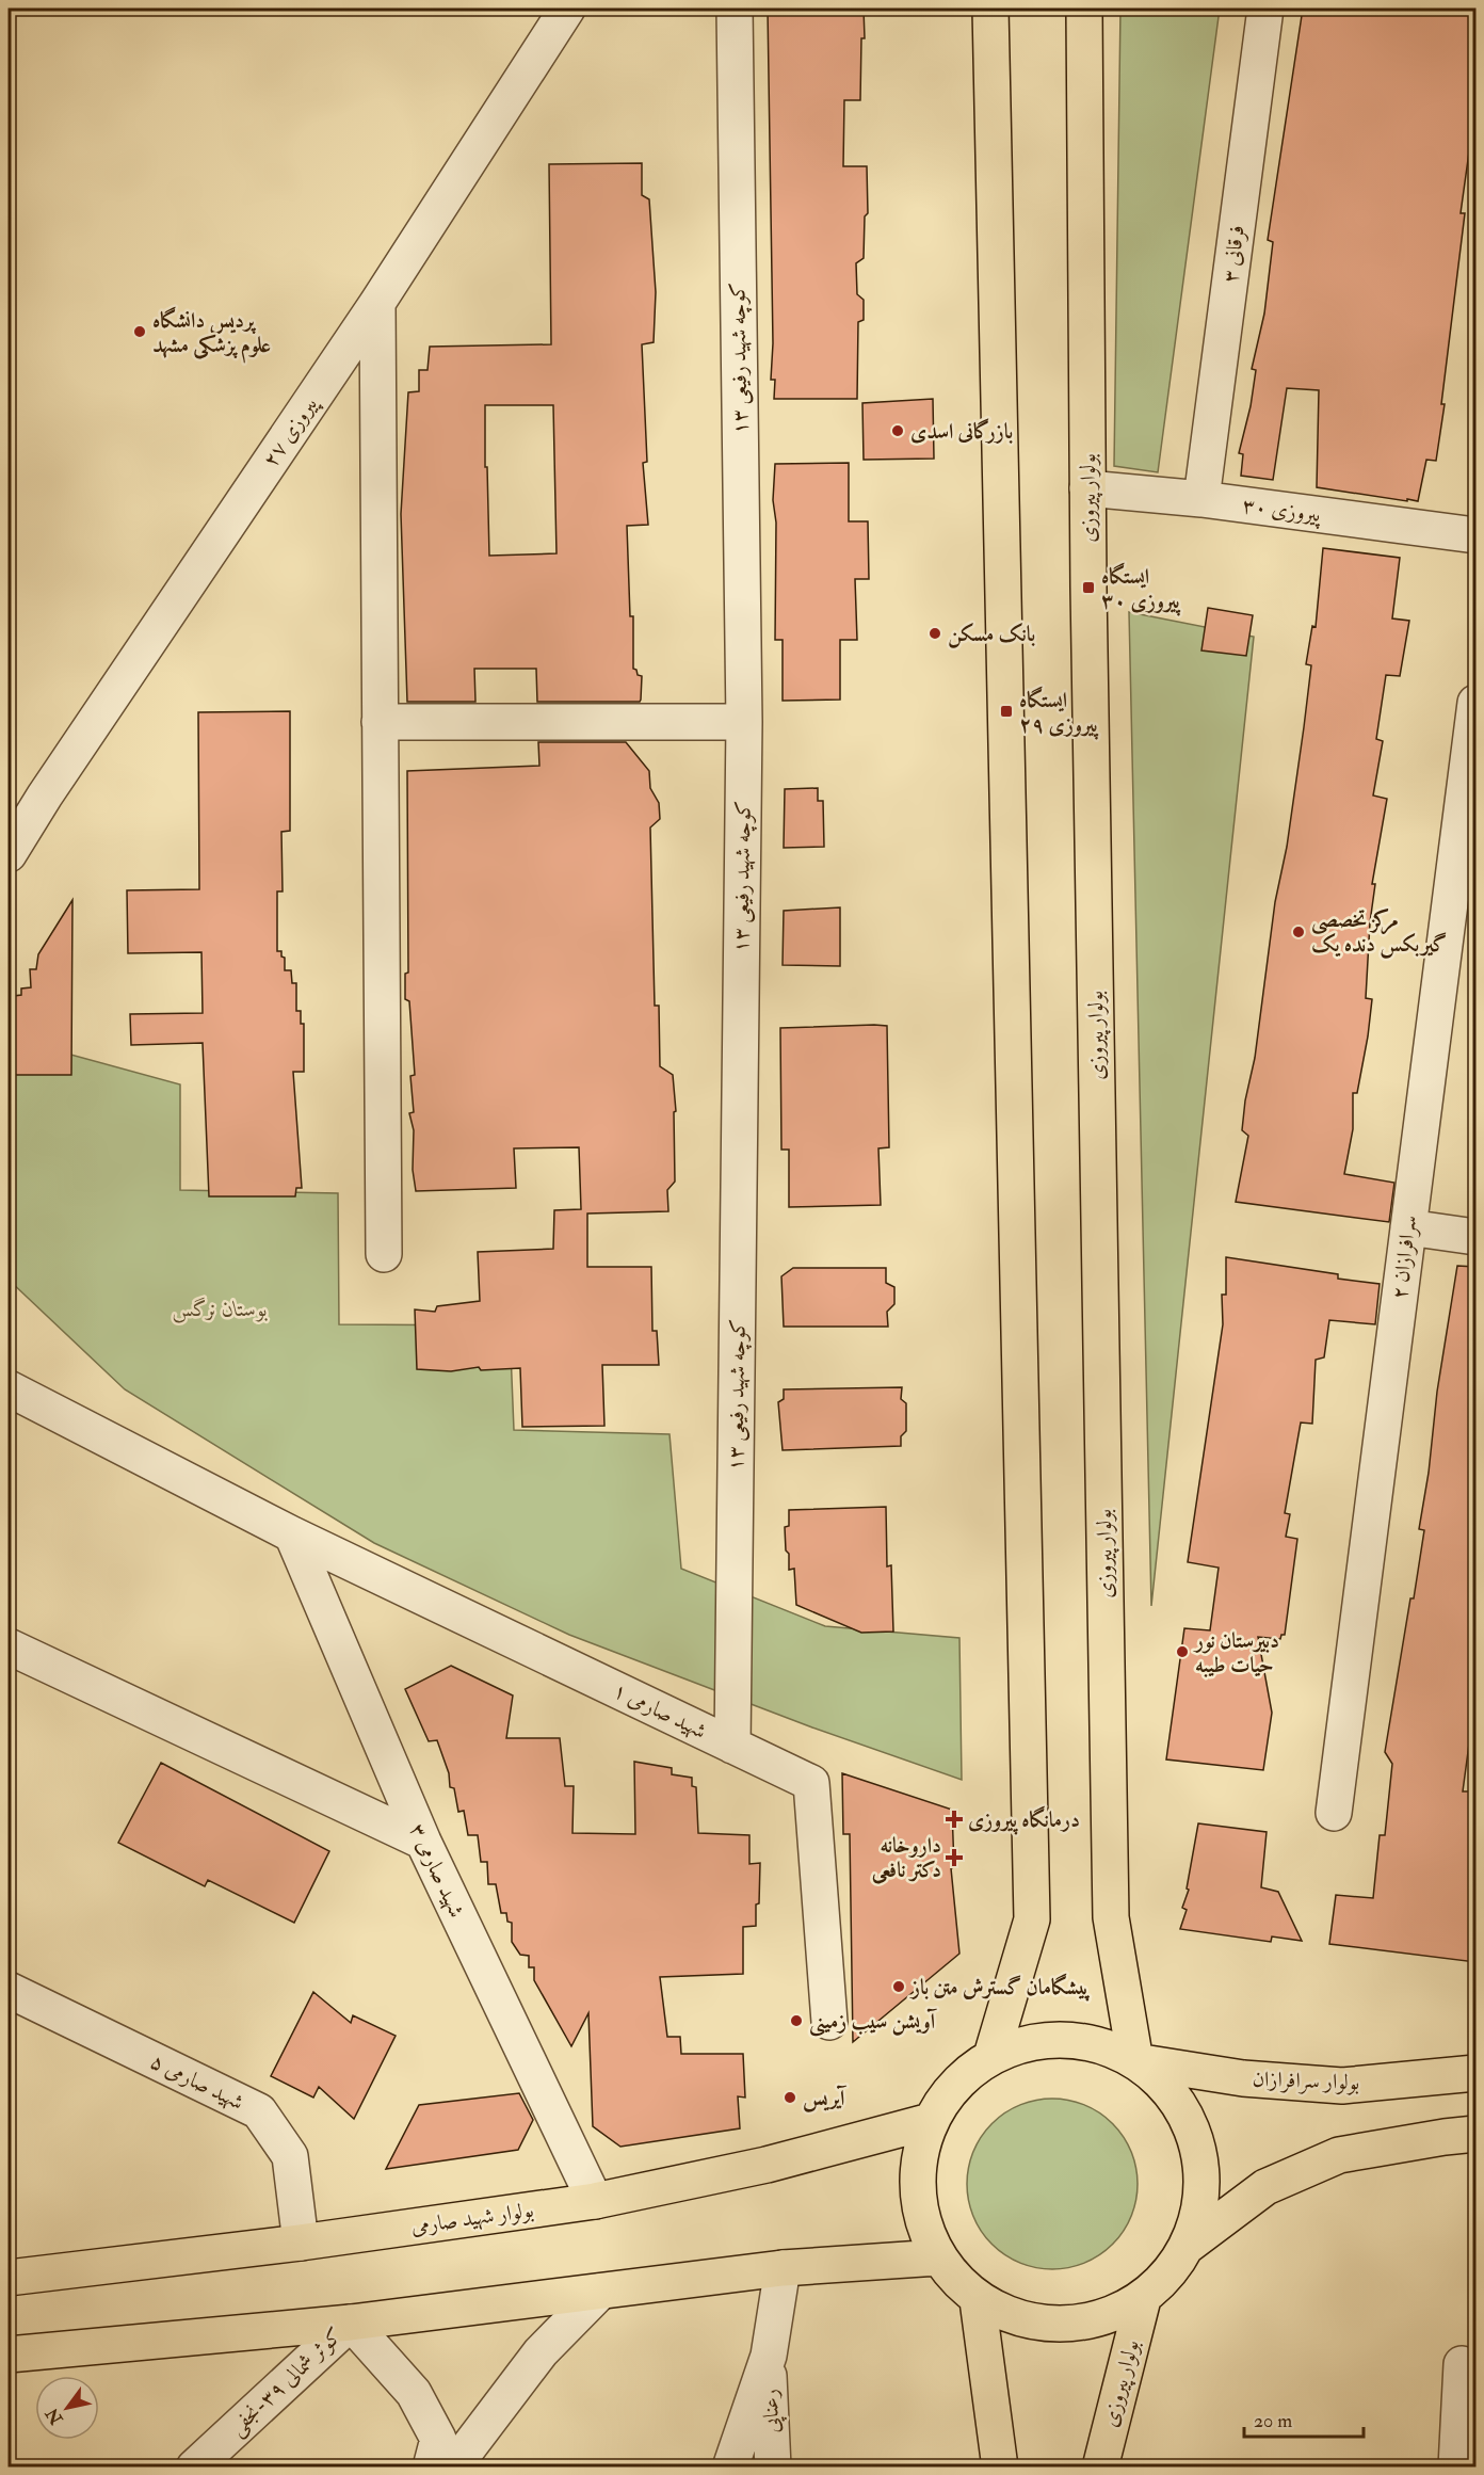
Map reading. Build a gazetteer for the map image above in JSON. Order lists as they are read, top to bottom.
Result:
{
  "streets": {
    "main road": ["بولوار پیروزی", "بولوار سرافرازان", "بولوار شهید صارمی"],
    "street": [
      "فرقانی ۳",
      "کوچه شهید رفیعی ۱۳",
      "پیروزی ۲۷",
      "پیروزی ۳۰",
      "سرافرازان ۲",
      "شهید صارمی ۱",
      "شهید صارمی ۳",
      "شهید صارمی ۵",
      "کوثر شمالی ۳۹-نجفی",
      "رعناپی"
    ]
  },
  "crossings": [
    ["فرقانی ۳", "پیروزی ۳۰"],
    ["کوچه شهید رفیعی ۱۳", "شهید صارمی ۱"],
    ["بولوار پیروزی", "پیروزی ۳۰"],
    ["بولوار پیروزی", "بولوار سرافرازان"],
    ["شهید صارمی ۱", "شهید صارمی ۳"],
    ["شهید صارمی ۳", "بولوار شهید صارمی"],
    ["شهید صارمی ۵", "بولوار شهید صارمی"]
  ],
  "parks": ["بوستان نرگس"],
  "places": {
    "other": [
      "پردیس دانشگاه علوم پزشکی مشهد",
      "بازرگانی اسدی",
      "بانک مسکن",
      "مرکز تخصصی گیربکس دنده یک",
      "دبیرستان نور حیات طیبه",
      "پیشگامان گسترش متن باز",
      "آویشن سیب زمینی",
      "آیریس"
    ],
    "transit": ["ایستگاه پیروزی ۳۰", "ایستگاه پیروزی ۲۹"],
    "health": ["درمانگاه پیروزی", "داروخانه دکتر نافعی"]
  },
  "scale_bar": "20 m",
  "north": "bottom left"
}
